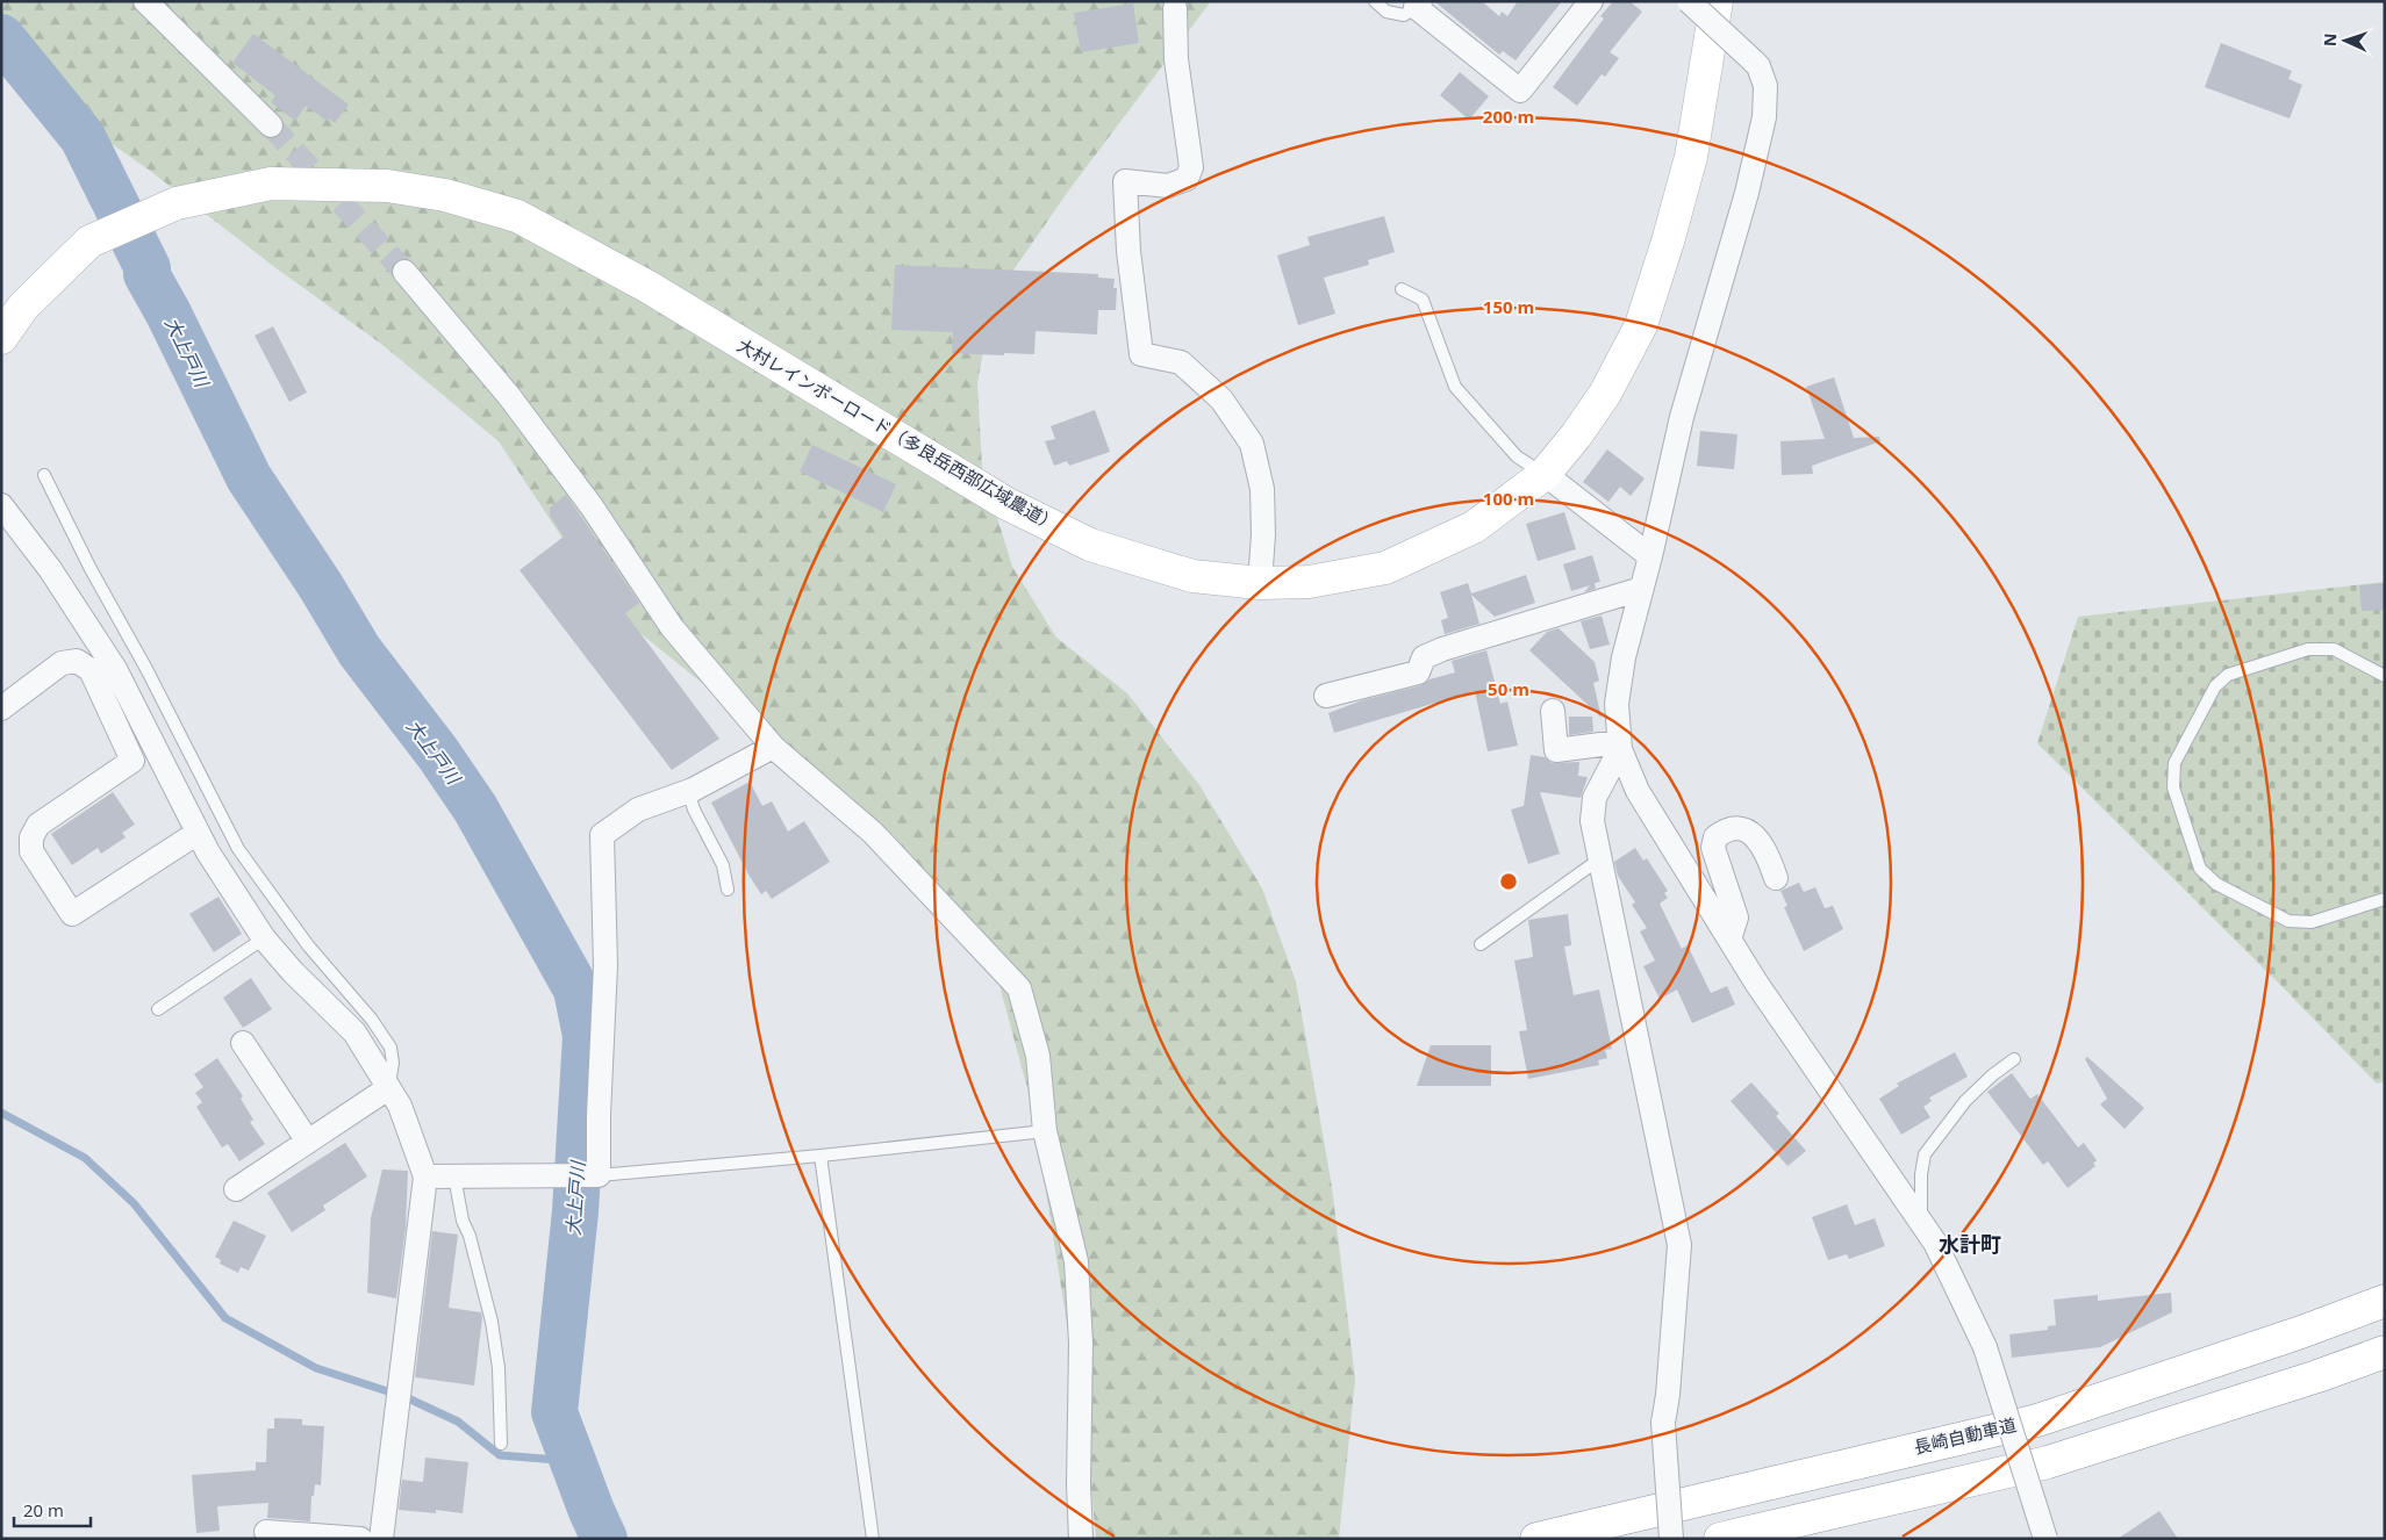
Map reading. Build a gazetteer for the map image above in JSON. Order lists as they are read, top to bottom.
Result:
{
  "streets": {
    "main road": ["大村レインボーロード（多良岳西部広域農道）", "長崎自動車道"]
  },
  "districts": ["水計町"],
  "water": ["大上戸川"],
  "scale_bar": "20 m",
  "north": "left",
  "rings": [
    "200 m",
    "150 m",
    "100 m",
    "50 m"
  ]
}
